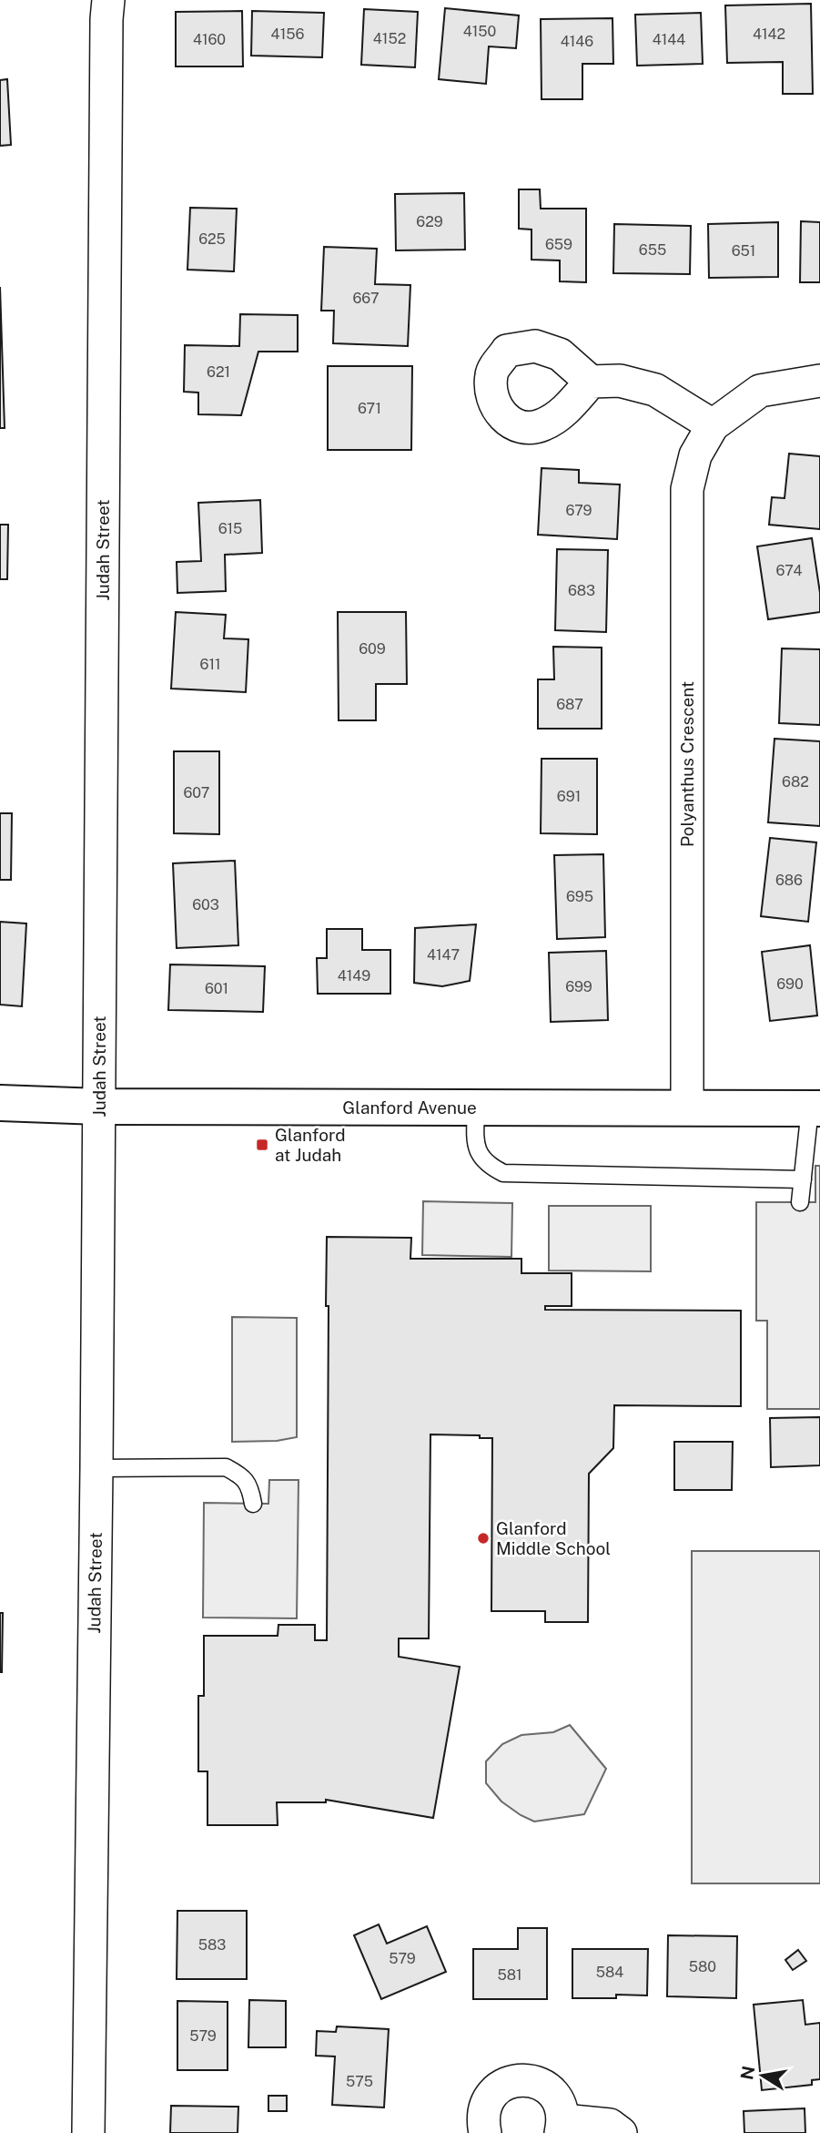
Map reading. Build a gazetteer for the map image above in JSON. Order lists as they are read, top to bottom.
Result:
{
  "streets": {
    "main road": ["Glanford Avenue"],
    "street": ["Judah Street", "Polyanthus Crescent"]
  },
  "crossings": [
    ["Judah Street", "Glanford Avenue"],
    ["Polyanthus Crescent", "Glanford Avenue"]
  ],
  "places": {
    "transit": ["Glanford at Judah"],
    "other": ["Glanford Middle School"]
  },
  "house_numbers": [
    "4150",
    "4156",
    "4142",
    "4152",
    "4160",
    "4144",
    "4146",
    "629",
    "625",
    "659",
    "655",
    "651",
    "667",
    "621",
    "671",
    "679",
    "615",
    "674",
    "683",
    "609",
    "611",
    "687",
    "682",
    "607",
    "691",
    "686",
    "695",
    "603",
    "4147",
    "4149",
    "690",
    "699",
    "601",
    "583",
    "579",
    "580",
    "584",
    "581",
    "579",
    "575"
  ],
  "north": "left"
}
